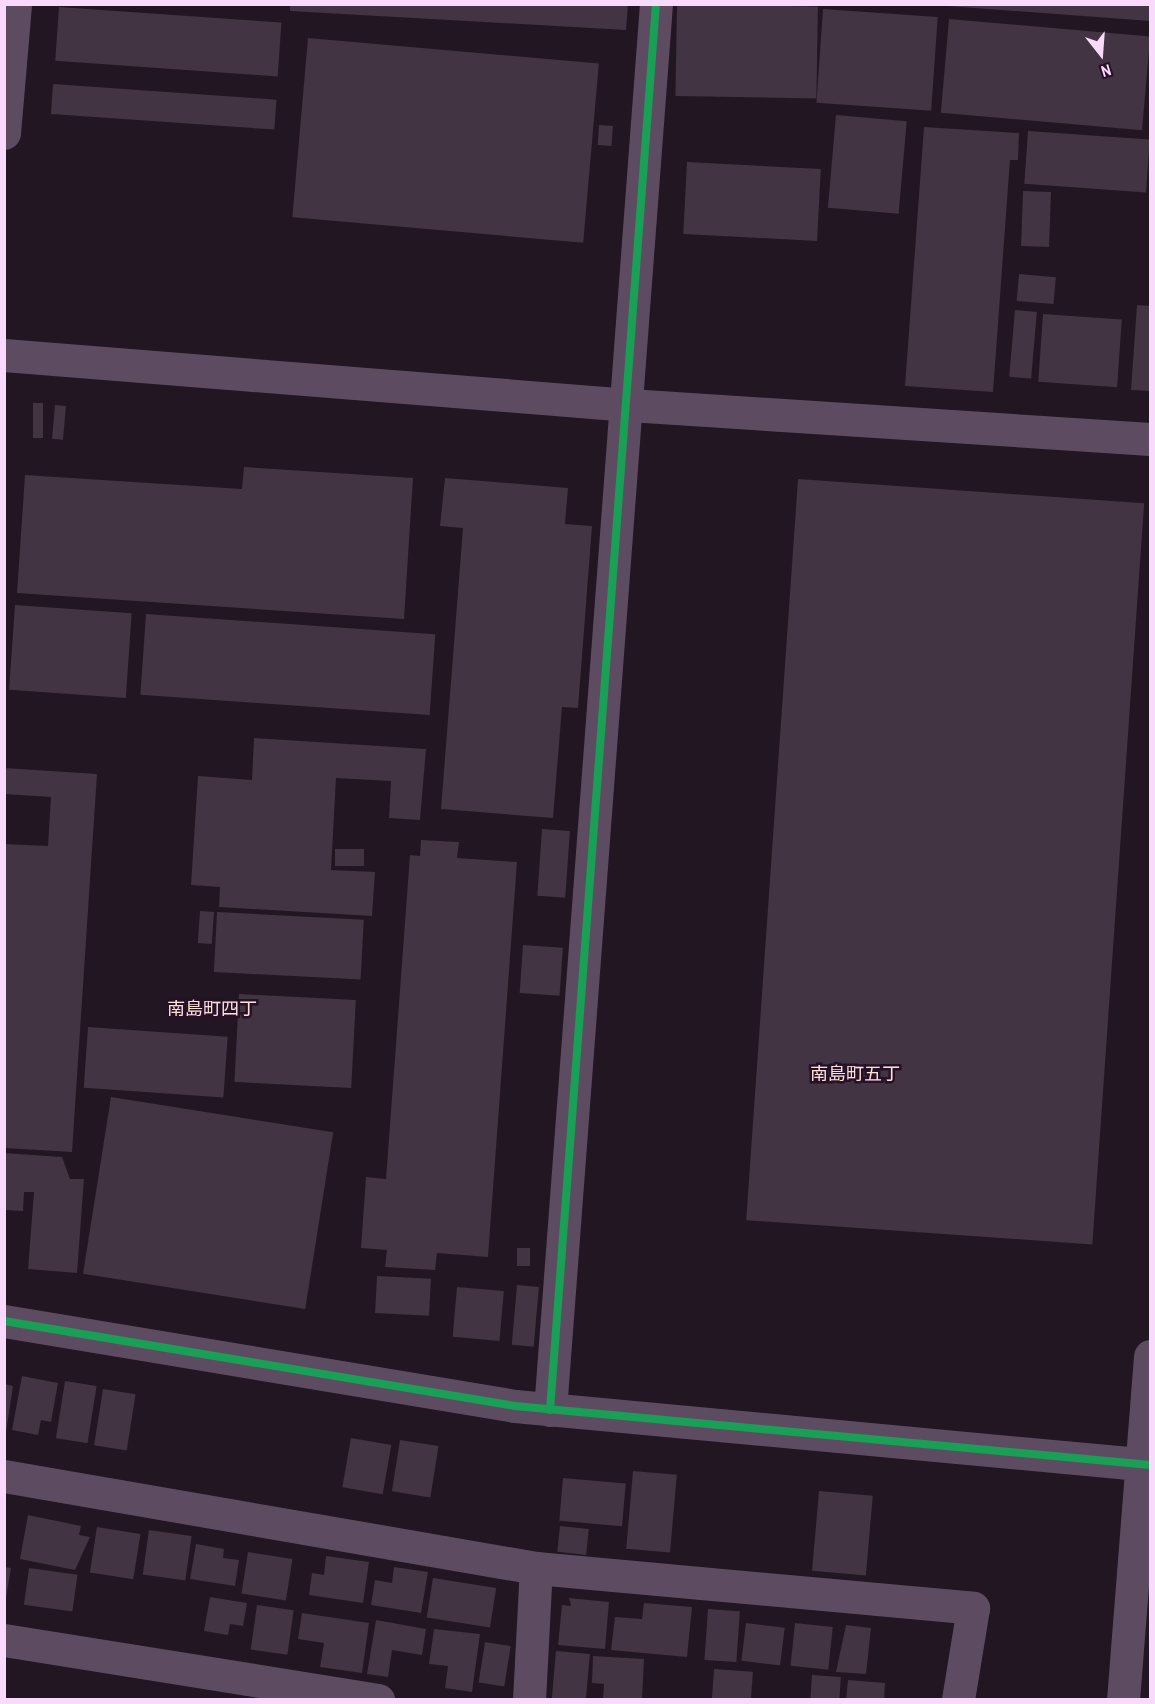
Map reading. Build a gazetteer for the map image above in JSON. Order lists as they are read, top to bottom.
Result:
{
  "districts": ["南島町四丁", "南島町五丁"],
  "north": "bottom"
}
